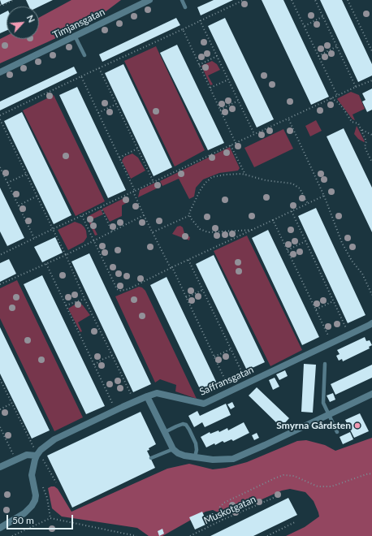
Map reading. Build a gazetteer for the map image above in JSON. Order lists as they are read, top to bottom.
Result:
{
  "streets": {
    "street": ["Timjansgatan", "Saffransgatan"],
    "path": ["Muskotgatan"]
  },
  "places": ["Smyrna Gårdsten"],
  "scale_bar": "50 m",
  "north": "top right"
}
